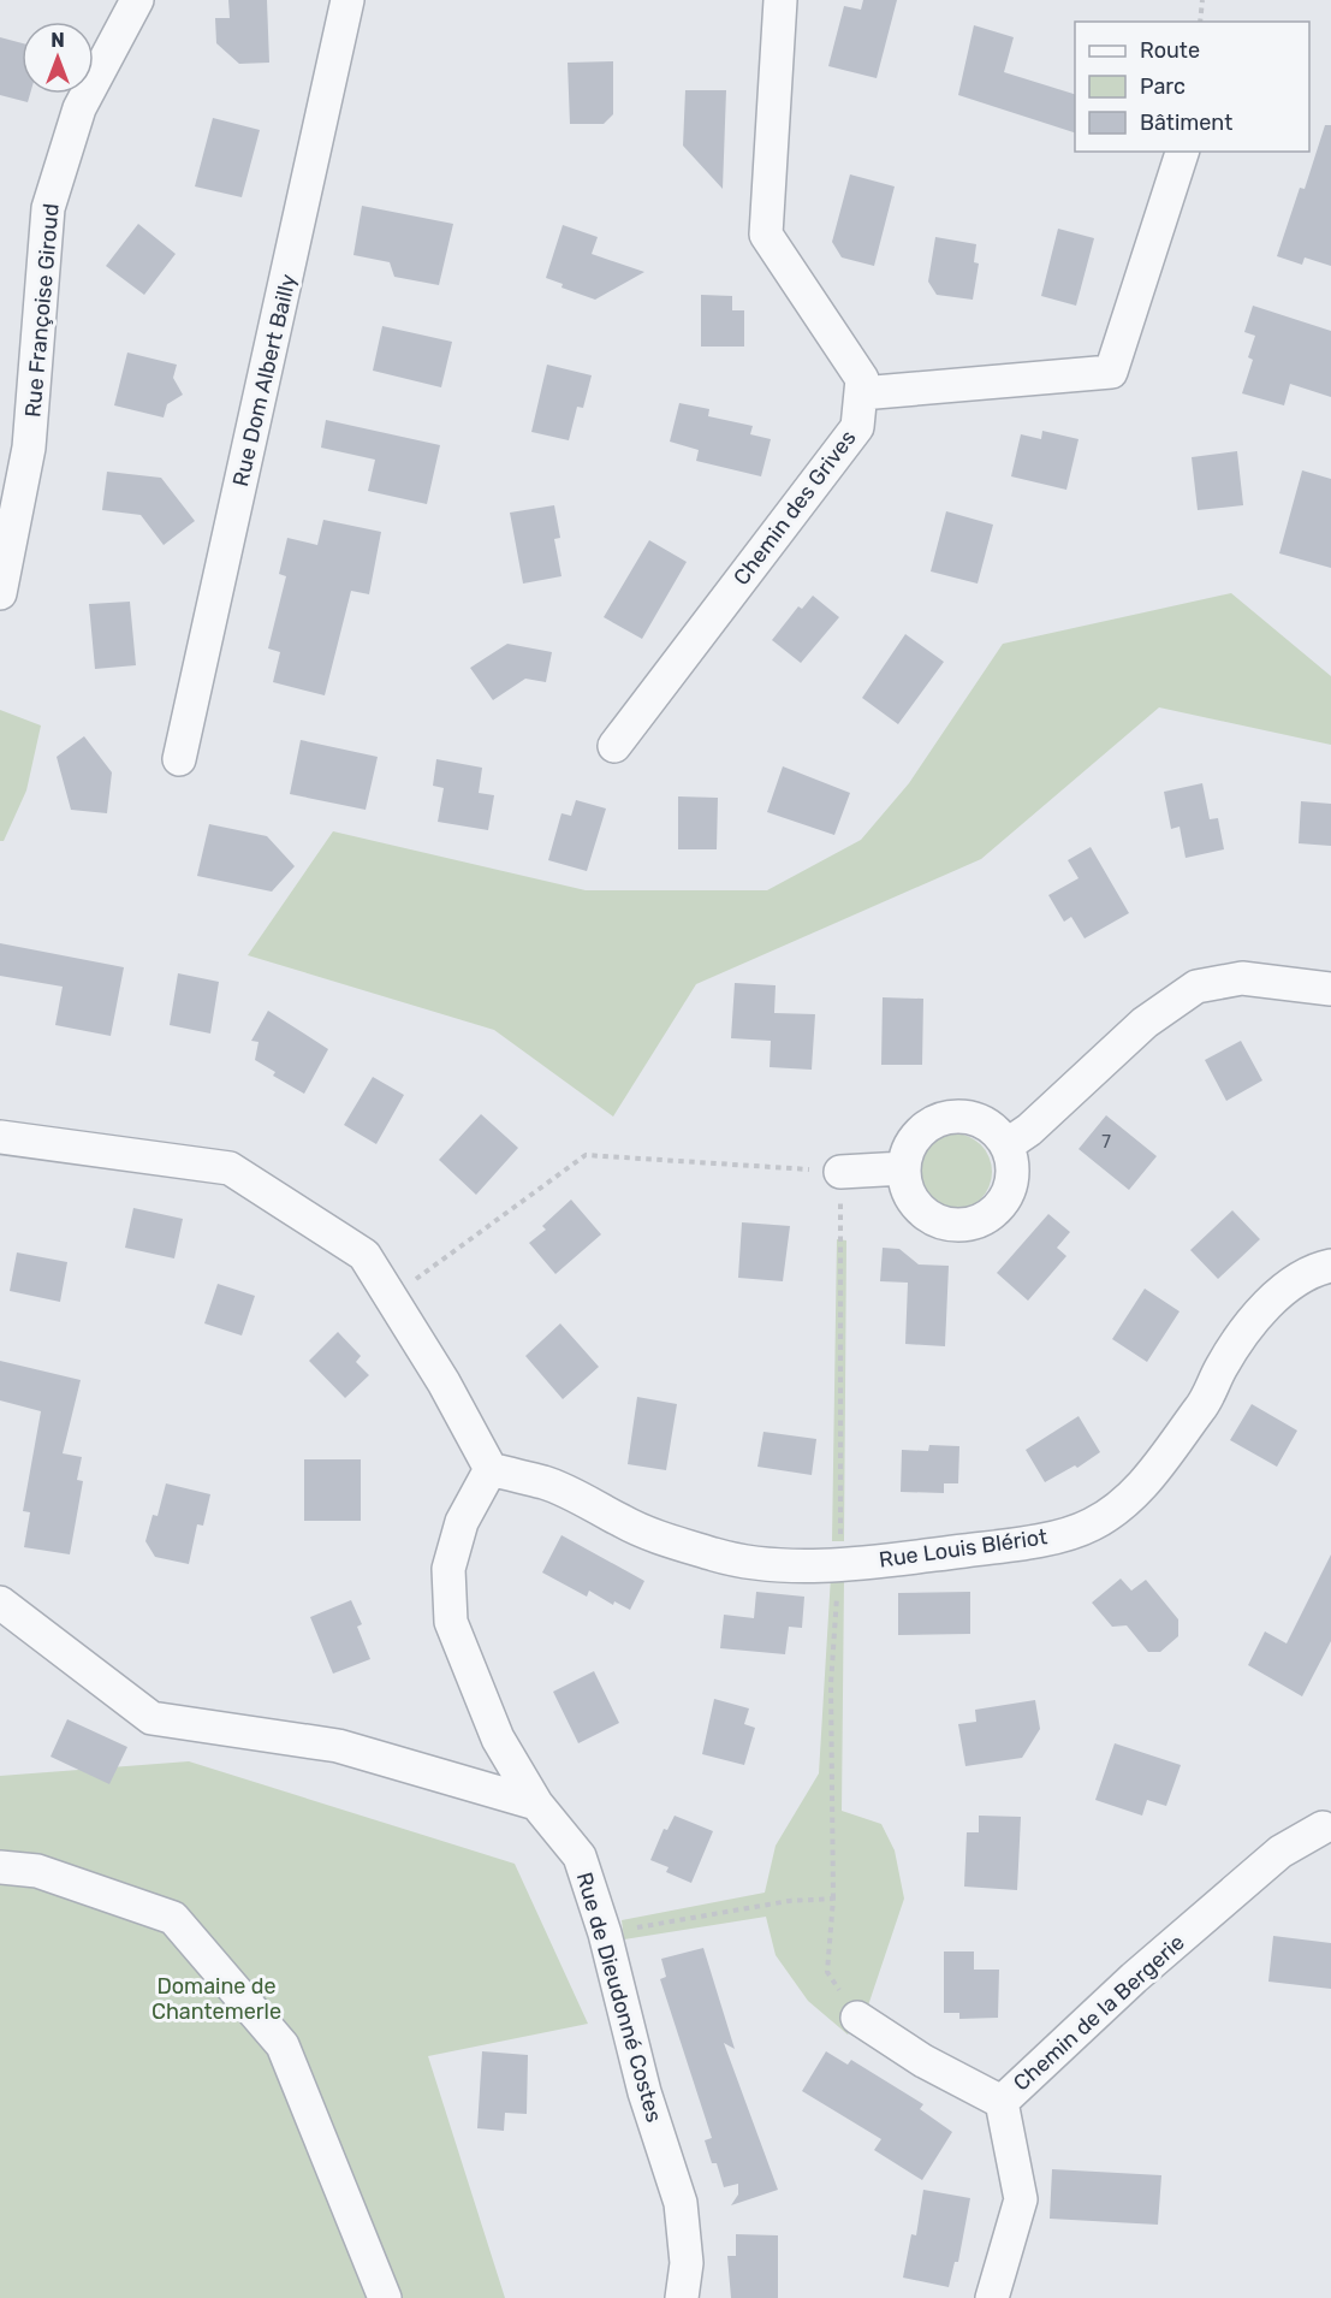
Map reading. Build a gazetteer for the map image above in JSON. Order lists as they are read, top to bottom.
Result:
{
  "streets": {
    "street": [
      "Rue Françoise Giroud",
      "Rue Dom Albert Bailly",
      "Chemin des Grives",
      "Rue Louis Blériot",
      "Rue de Dieudonné Costes",
      "Chemin de la Bergerie"
    ]
  },
  "crossings": [
    ["Rue Louis Blériot", "Rue de Dieudonné Costes"]
  ],
  "parks": ["Domaine de Chantemerle"],
  "house_numbers": ["7"],
  "legend": ["Route", "Parc", "Bâtiment"],
  "north": "top"
}
